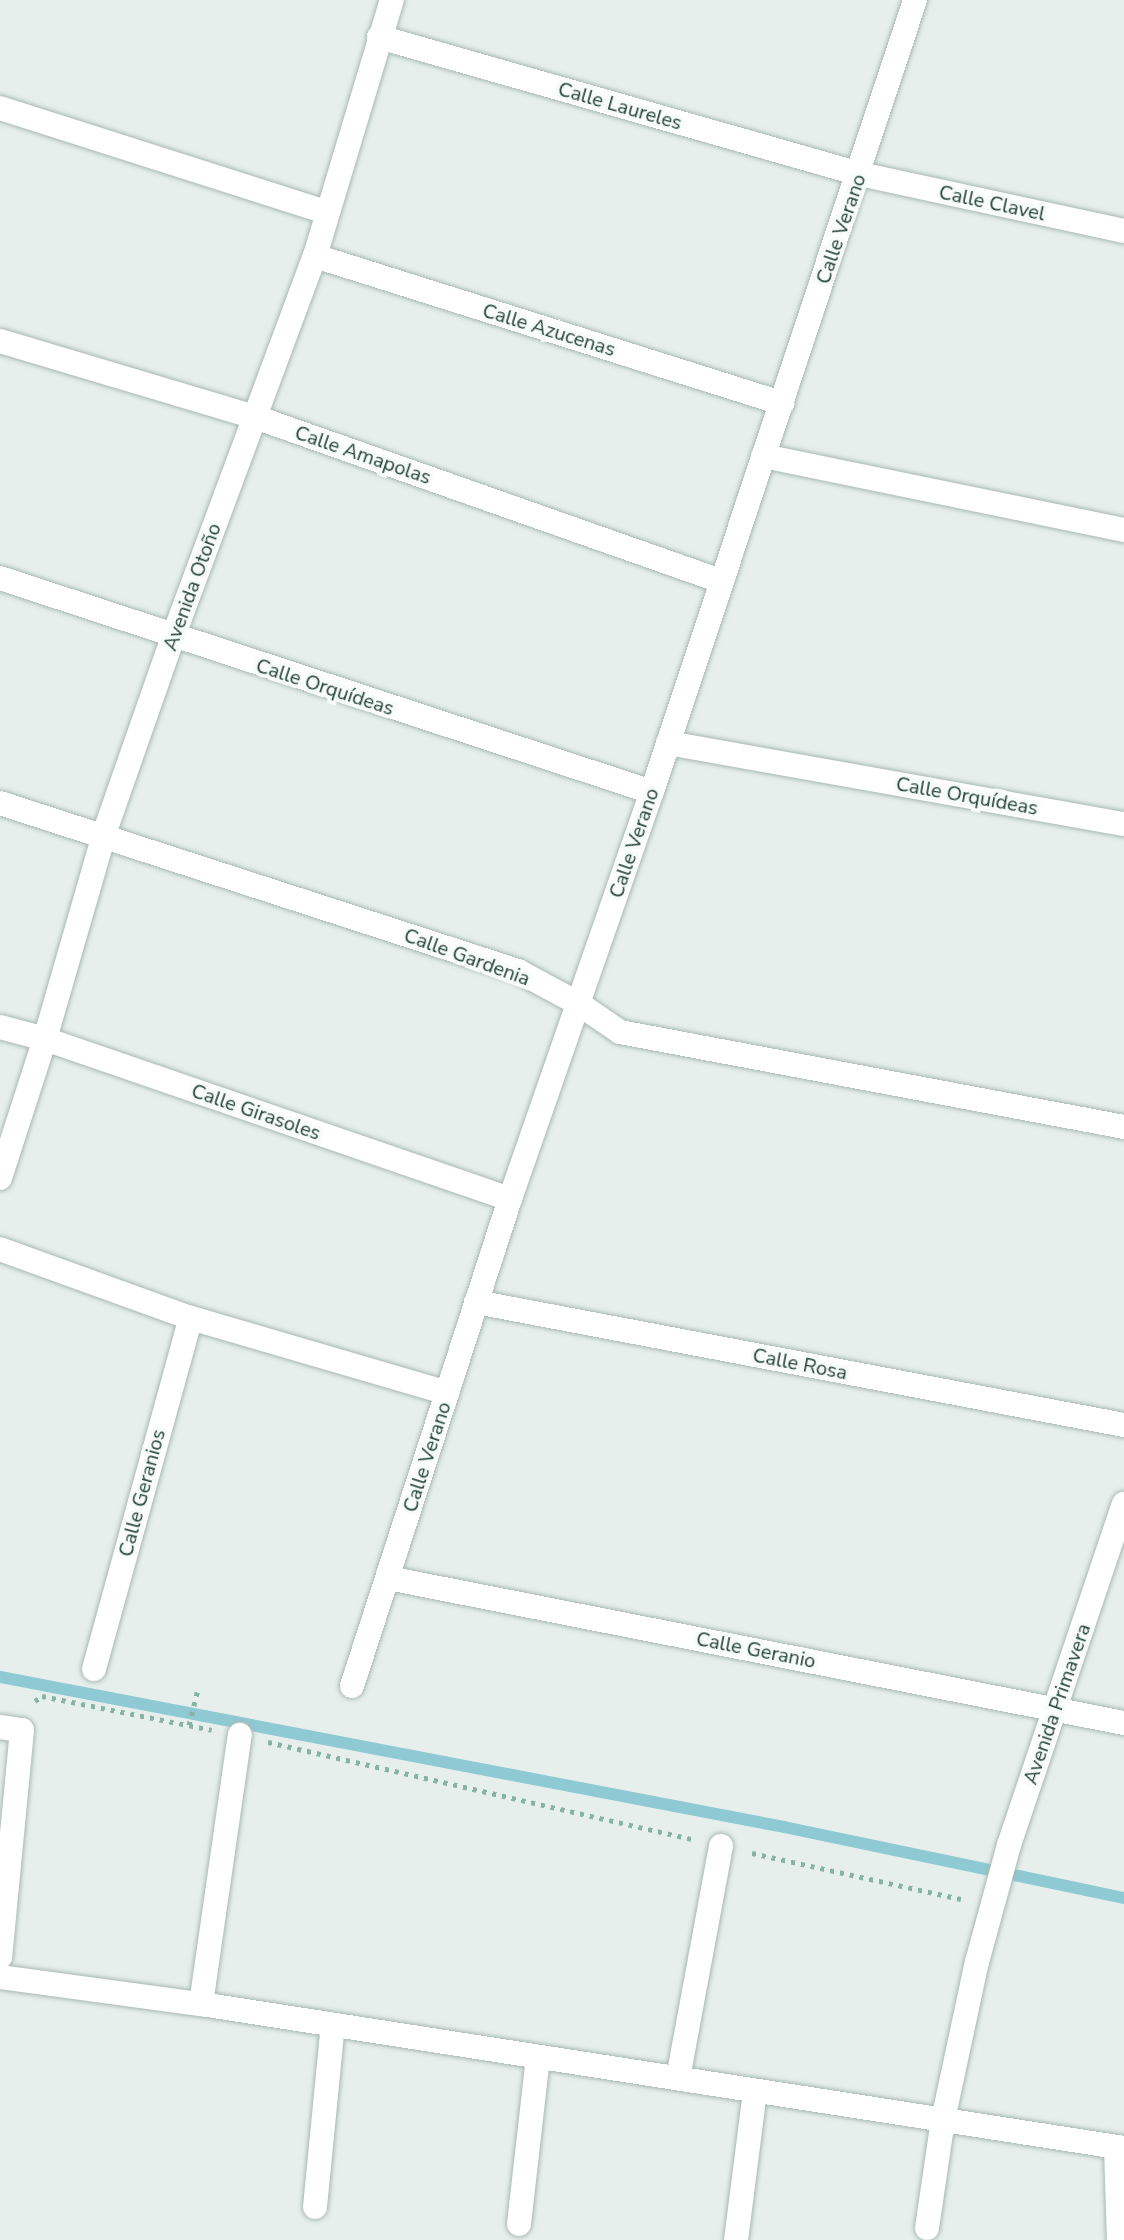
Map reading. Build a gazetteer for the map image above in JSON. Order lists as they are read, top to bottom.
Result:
{
  "streets": {
    "street": [
      "Calle Laureles",
      "Calle Clavel",
      "Calle Verano",
      "Calle Azucenas",
      "Calle Amapolas",
      "Avenida Otoño",
      "Calle Orquídeas",
      "Calle Gardenia",
      "Calle Girasoles",
      "Calle Rosa",
      "Calle Geranios",
      "Calle Geranio",
      "Avenida Primavera"
    ]
  },
  "crossings": [
    ["Calle Laureles", "Calle Clavel"],
    ["Calle Laureles", "Calle Verano"],
    ["Calle Laureles", "Avenida Otoño"],
    ["Calle Clavel", "Calle Verano"],
    ["Calle Verano", "Calle Azucenas"],
    ["Calle Verano", "Calle Amapolas"],
    ["Calle Verano", "Calle Orquídeas"],
    ["Calle Verano", "Calle Gardenia"],
    ["Calle Verano", "Calle Girasoles"],
    ["Calle Verano", "Calle Rosa"],
    ["Calle Verano", "Calle Geranio"],
    ["Calle Azucenas", "Avenida Otoño"],
    ["Calle Amapolas", "Avenida Otoño"],
    ["Avenida Otoño", "Calle Orquídeas"],
    ["Avenida Otoño", "Calle Gardenia"],
    ["Avenida Otoño", "Calle Girasoles"],
    ["Calle Geranio", "Avenida Primavera"]
  ]
}
